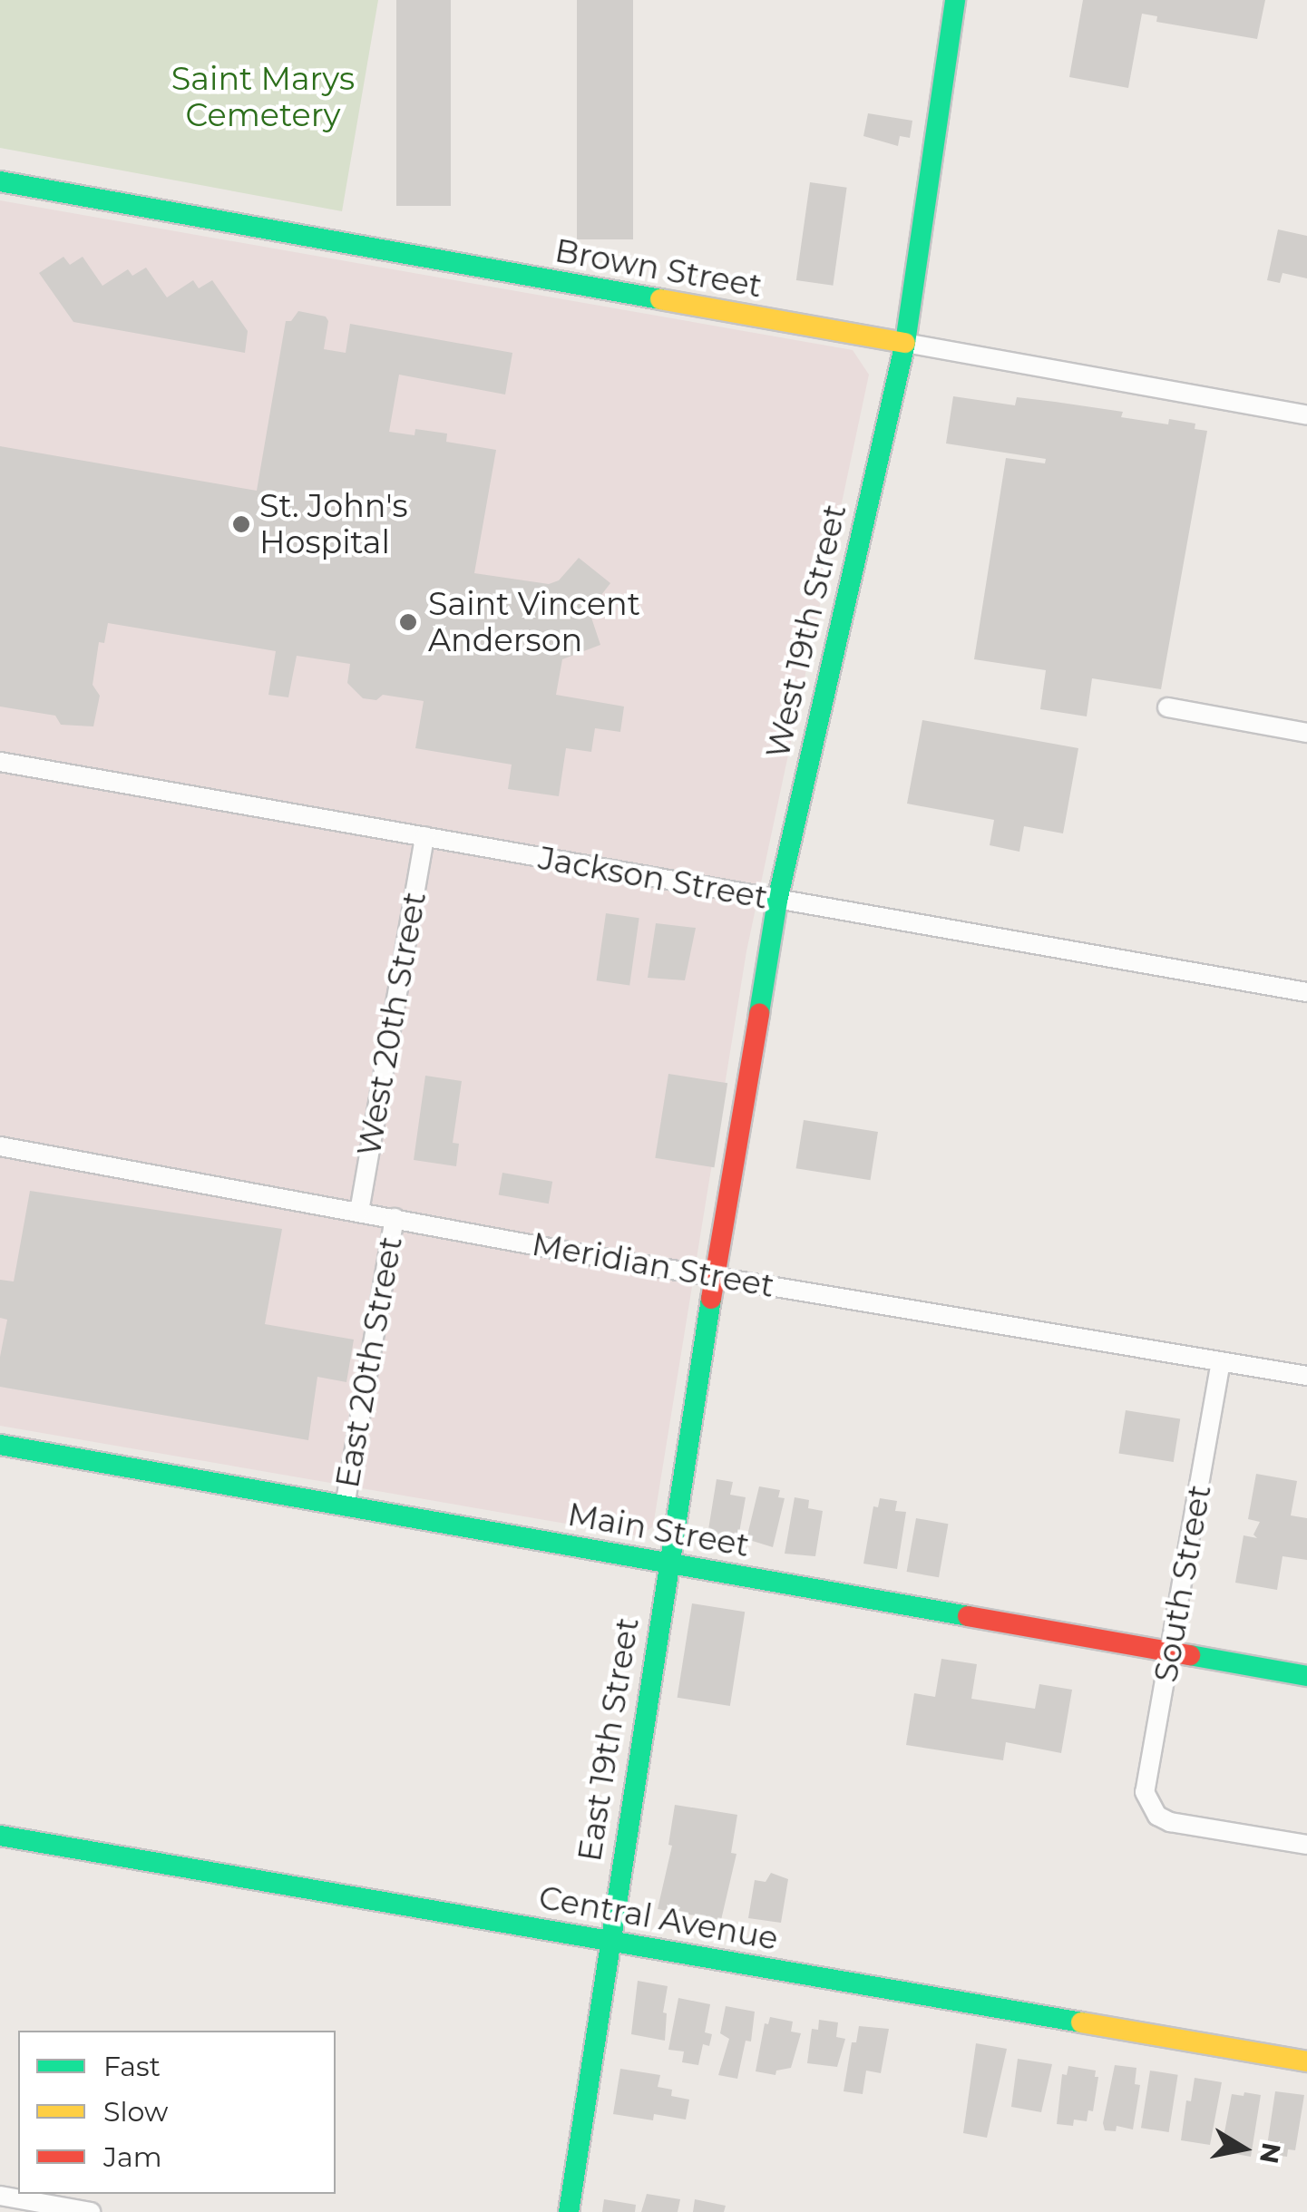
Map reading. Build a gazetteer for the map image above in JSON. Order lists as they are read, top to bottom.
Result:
{
  "streets": {
    "street": [
      "Brown Street",
      "West 19th Street",
      "Jackson Street",
      "West 20th Street",
      "Meridian Street",
      "East 20th Street",
      "Main Street",
      "South Street",
      "East 19th Street",
      "Central Avenue"
    ]
  },
  "crossings": [
    ["Brown Street", "West 19th Street"],
    ["West 19th Street", "Jackson Street"],
    ["West 19th Street", "Meridian Street"],
    ["West 19th Street", "East 19th Street"],
    ["Jackson Street", "West 20th Street"],
    ["West 20th Street", "Meridian Street"],
    ["Meridian Street", "East 20th Street"],
    ["Meridian Street", "South Street"],
    ["Meridian Street", "East 19th Street"],
    ["East 20th Street", "Main Street"],
    ["Main Street", "South Street"],
    ["Main Street", "East 19th Street"],
    ["East 19th Street", "Central Avenue"]
  ],
  "parks": ["Saint Marys Cemetery"],
  "places": ["St. John's Hospital", "Saint Vincent Anderson"],
  "legend": ["Fast", "Slow", "Jam"],
  "north": "right"
}
